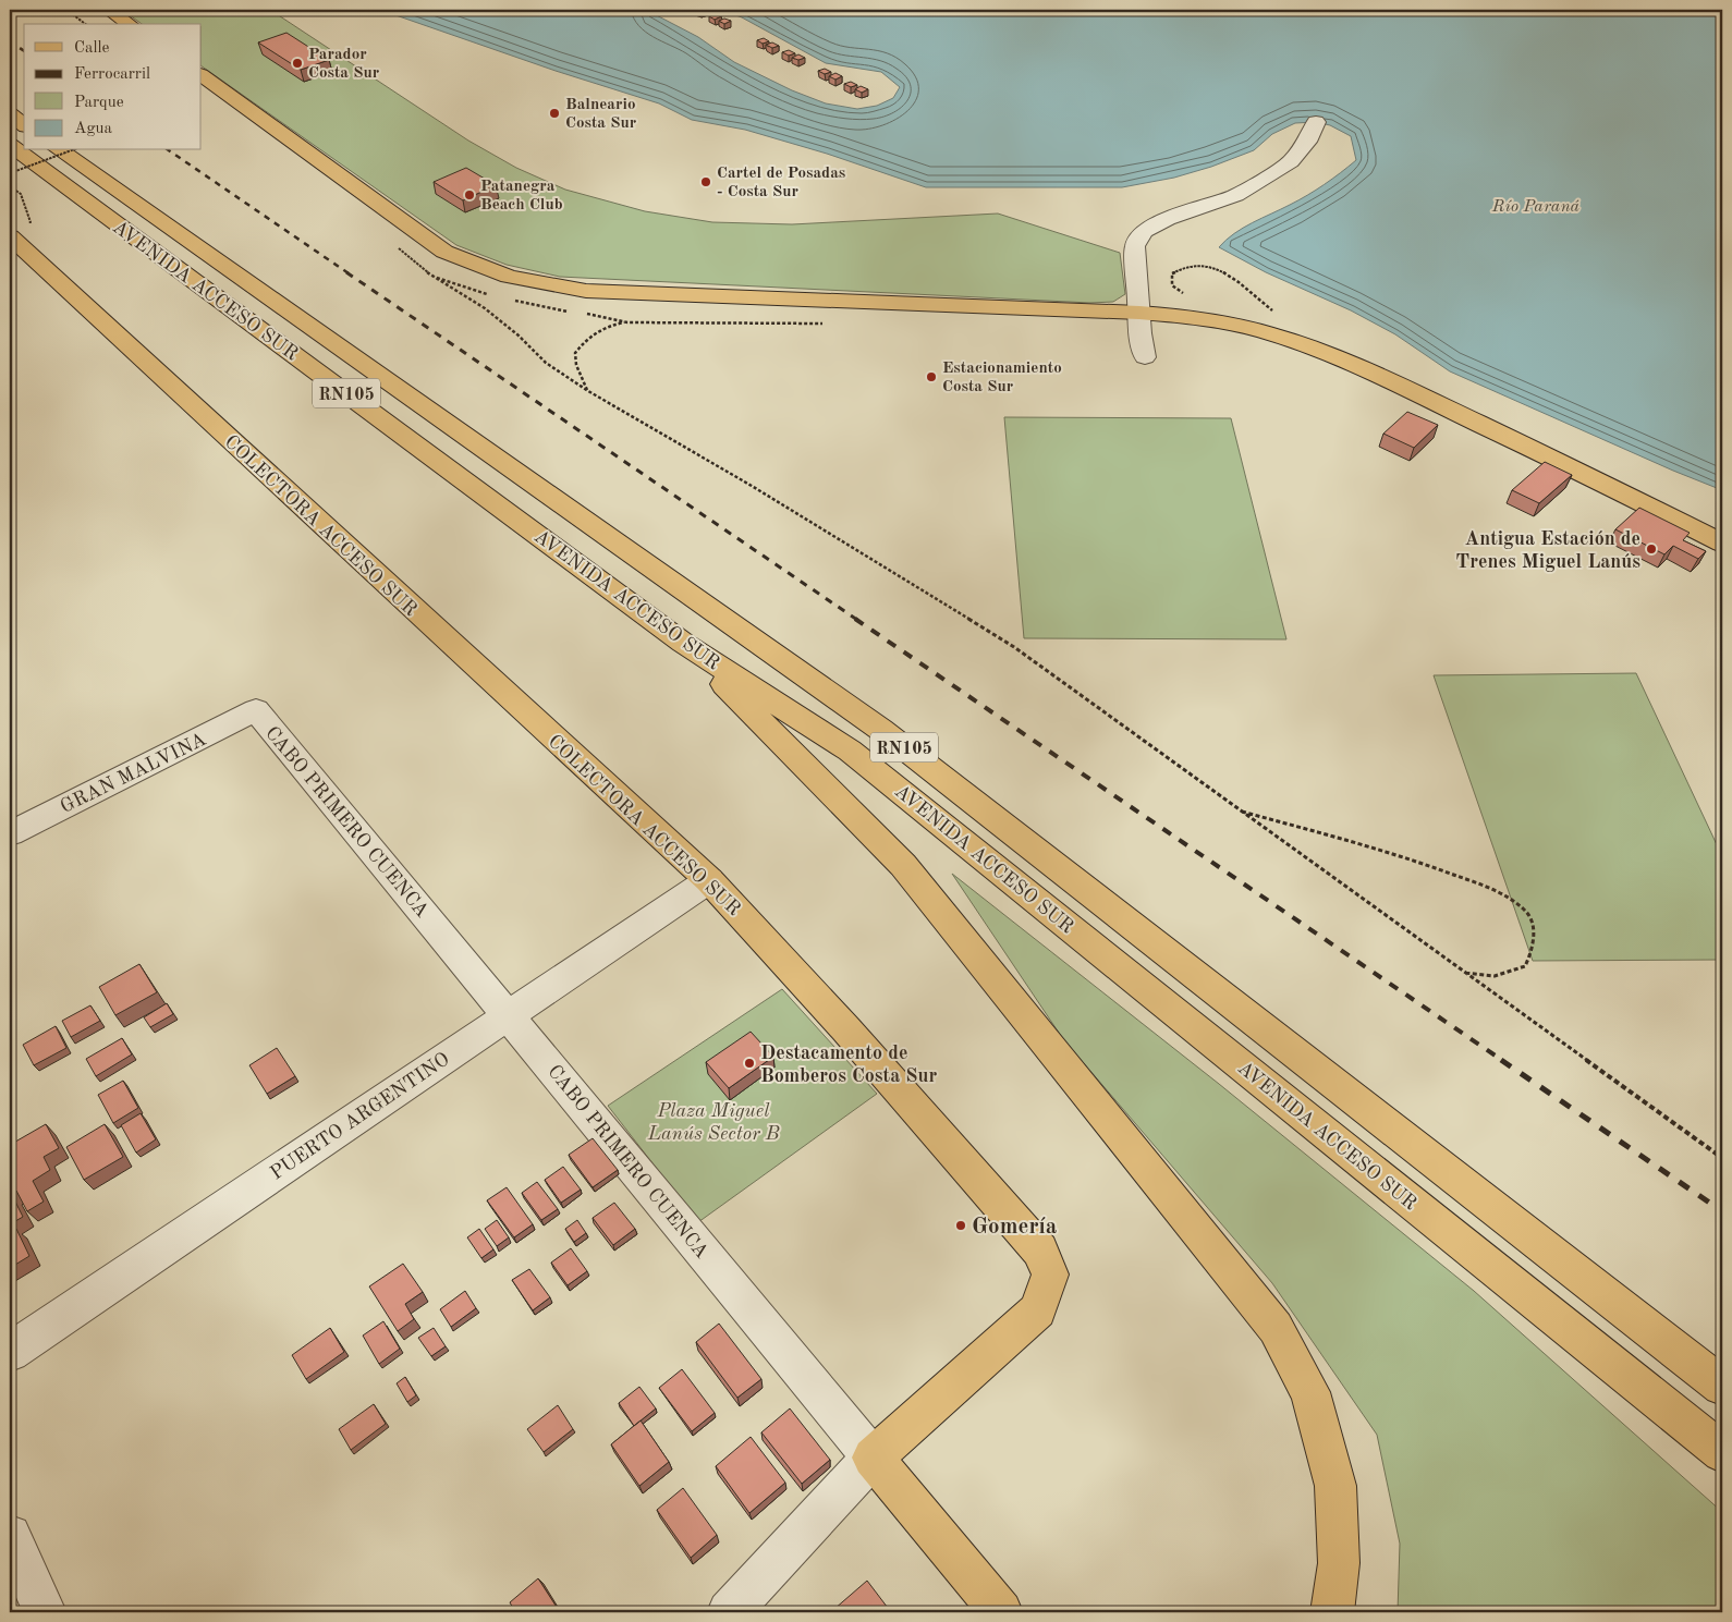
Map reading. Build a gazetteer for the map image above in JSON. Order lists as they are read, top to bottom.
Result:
{
  "streets": {
    "main road": [
      "AVENIDA ACCESO SUR",
      "RN105",
      "COLECTORA ACCESO SUR",
      "CABO PRIMERO CUENCA"
    ],
    "street": ["GRAN MALVINA", "PUERTO ARGENTINO"]
  },
  "crossings": [
    ["COLECTORA ACCESO SUR", "CABO PRIMERO CUENCA"],
    ["COLECTORA ACCESO SUR", "PUERTO ARGENTINO"],
    ["GRAN MALVINA", "CABO PRIMERO CUENCA"],
    ["CABO PRIMERO CUENCA", "PUERTO ARGENTINO"]
  ],
  "water": ["Río Paraná"],
  "parks": ["Plaza Miguel Lanús Sector B"],
  "places": [
    "Parador Costa Sur",
    "Balneario Costa Sur",
    "Cartel de Posadas - Costa Sur",
    "Patanegra Beach Club",
    "Estacionamiento Costa Sur",
    "Antigua Estación de Trenes Miguel Lanús",
    "Destacamento de Bomberos Costa Sur",
    "Gomería"
  ],
  "legend": [
    "Calle",
    "Ferrocarril",
    "Parque",
    "Agua"
  ]
}
